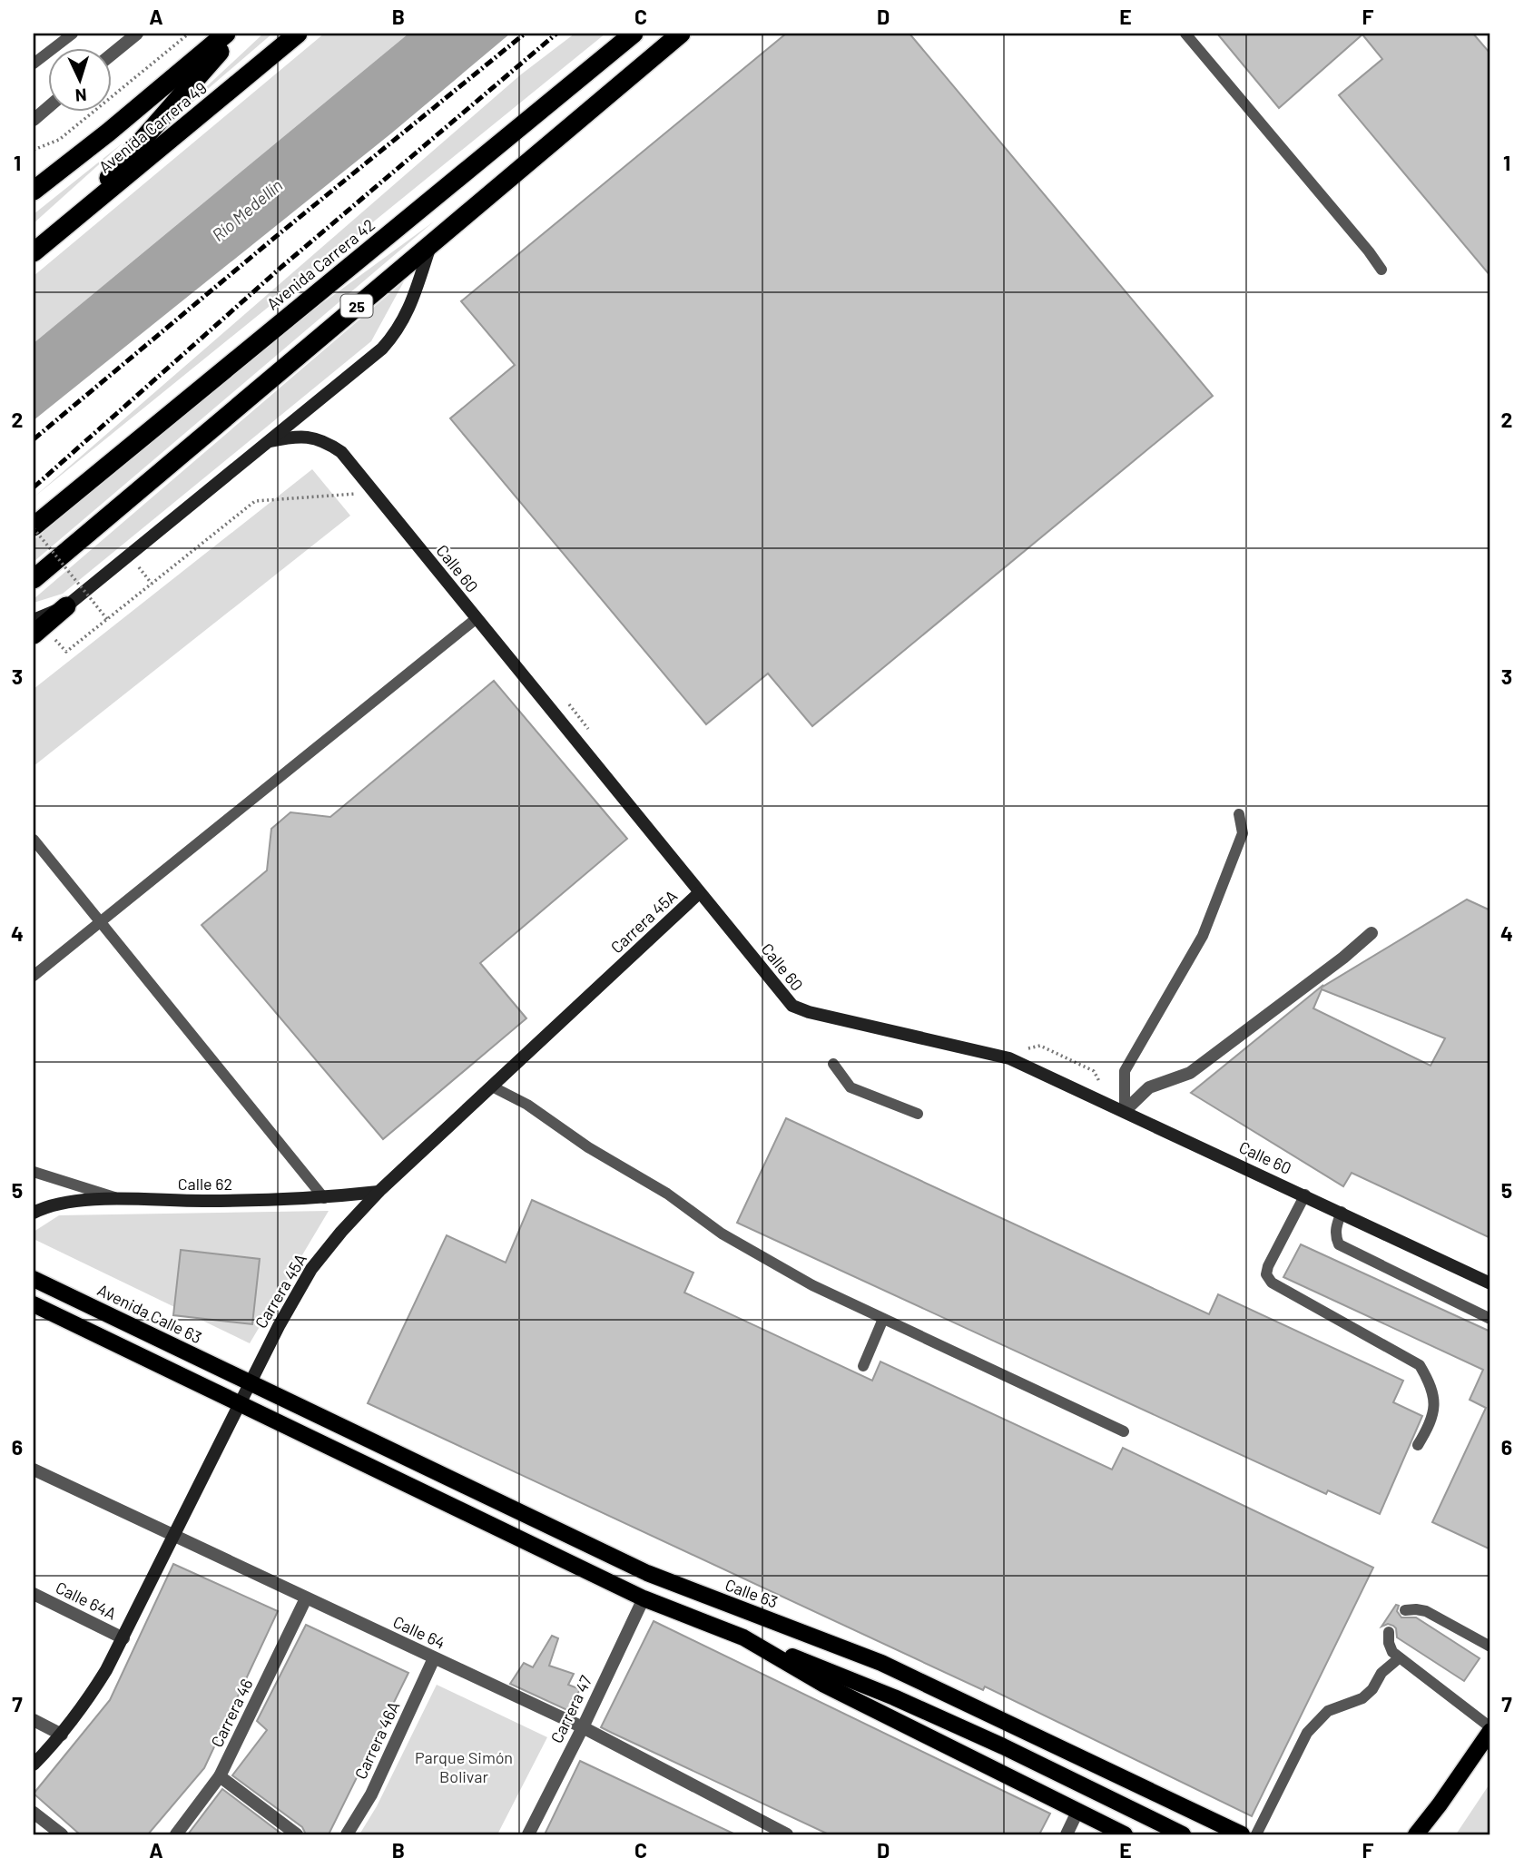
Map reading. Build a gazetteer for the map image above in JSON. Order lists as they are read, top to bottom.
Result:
{
  "streets": {
    "highway": ["Avenida Carrera 49", "Avenida Carrera 42", "25"],
    "main road": ["Avenida Calle 63", "Calle 63"],
    "street": [
      "Calle 60",
      "Carrera 45A",
      "Calle 62",
      "Calle 64A",
      "Calle 64",
      "Carrera 47",
      "Carrera 46",
      "Carrera 46A"
    ]
  },
  "crossings": [
    ["Calle 60", "Carrera 45A"],
    ["Carrera 45A", "Calle 62"],
    ["Carrera 45A", "Avenida Calle 63"],
    ["Carrera 45A", "Calle 63"],
    ["Carrera 45A", "Calle 64A"],
    ["Carrera 45A", "Calle 64"],
    ["Avenida Calle 63", "Calle 63"],
    ["Calle 64", "Carrera 47"],
    ["Calle 64", "Carrera 46"],
    ["Calle 64", "Carrera 46A"]
  ],
  "water": ["Río Medellín"],
  "parks": ["Parque Simón Bolivar"],
  "north": "bottom",
  "grid": {
    "columns": [
      "A",
      "B",
      "C",
      "D",
      "E",
      "F"
    ],
    "rows": [
      "1",
      "2",
      "3",
      "4",
      "5",
      "6",
      "7"
    ]
  }
}
